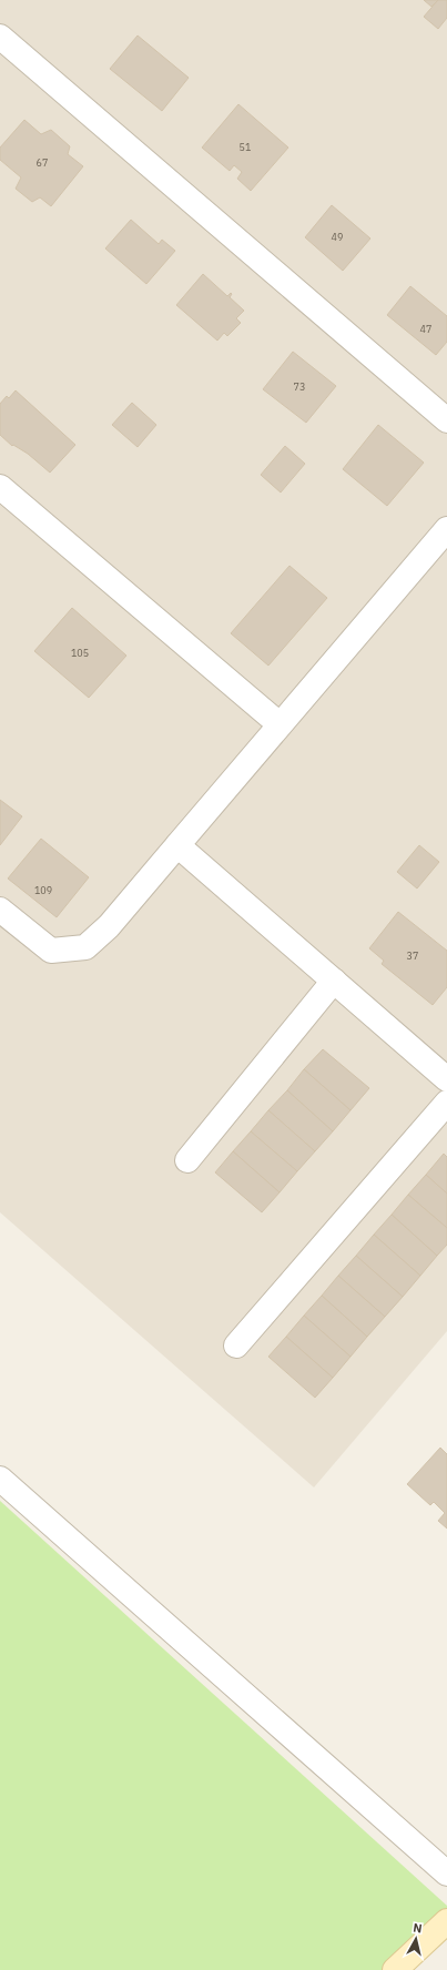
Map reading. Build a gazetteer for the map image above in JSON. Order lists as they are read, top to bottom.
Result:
{
  "house_numbers": [
    "51",
    "67",
    "49",
    "47",
    "73",
    "105",
    "109",
    "37"
  ],
  "north": "top"
}
